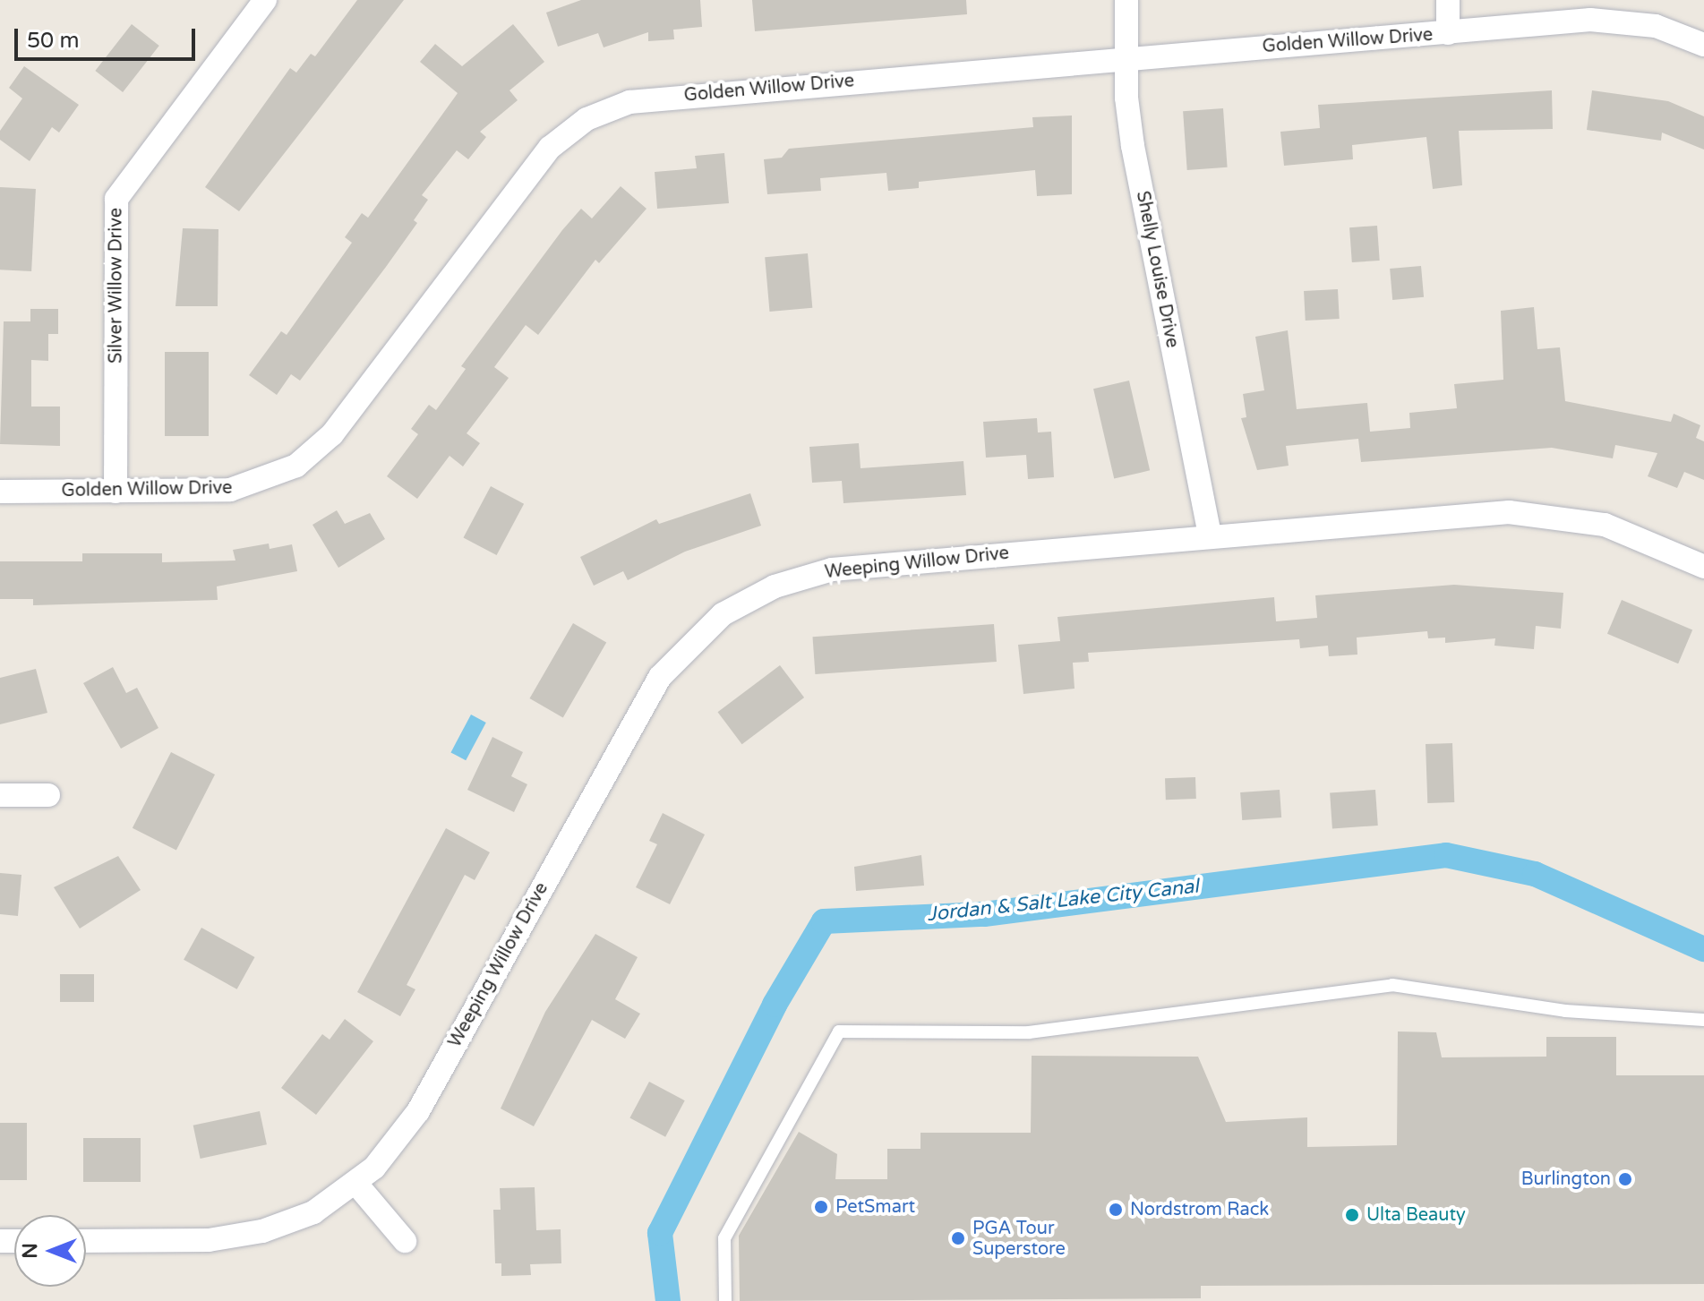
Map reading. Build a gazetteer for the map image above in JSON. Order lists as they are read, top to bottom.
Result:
{
  "streets": {
    "street": [
      "Golden Willow Drive",
      "Shelly Louise Drive",
      "Silver Willow Drive",
      "Weeping Willow Drive"
    ]
  },
  "crossings": [
    ["Golden Willow Drive", "Shelly Louise Drive"],
    ["Golden Willow Drive", "Silver Willow Drive"],
    ["Shelly Louise Drive", "Weeping Willow Drive"]
  ],
  "water": ["Jordan & Salt Lake City Canal"],
  "places": [
    "Burlington",
    "PetSmart",
    "Nordstrom Rack",
    "Ulta Beauty",
    "PGA Tour Superstore"
  ],
  "scale_bar": "50 m",
  "north": "left"
}
